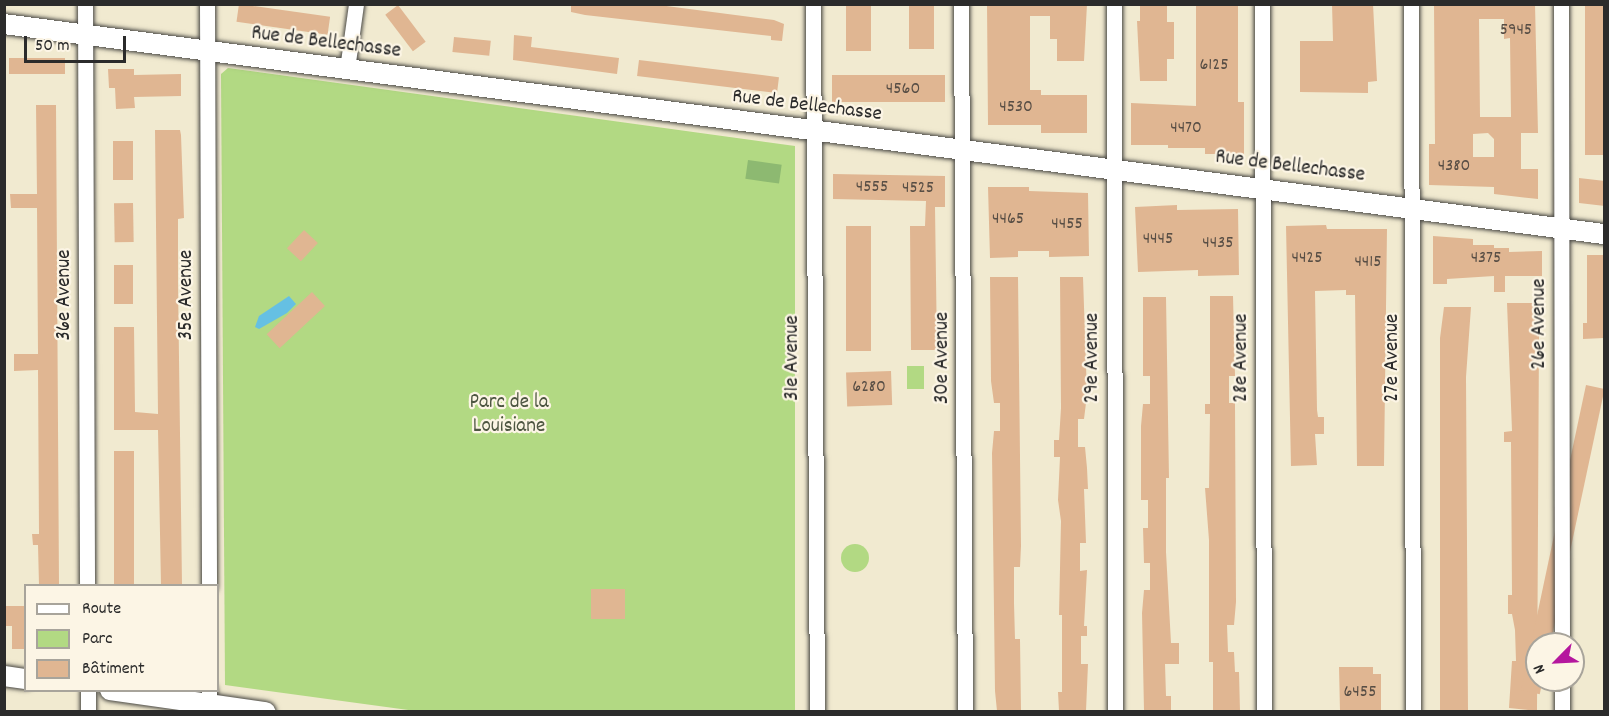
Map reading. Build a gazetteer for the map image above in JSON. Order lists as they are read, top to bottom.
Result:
{
  "streets": {
    "street": [
      "Rue de Bellechasse",
      "36e Avenue",
      "35e Avenue",
      "26e Avenue",
      "31e Avenue",
      "30e Avenue",
      "29e Avenue",
      "28e Avenue",
      "27e Avenue"
    ]
  },
  "crossings": [
    ["Rue de Bellechasse", "36e Avenue"],
    ["Rue de Bellechasse", "35e Avenue"],
    ["Rue de Bellechasse", "26e Avenue"],
    ["Rue de Bellechasse", "31e Avenue"],
    ["Rue de Bellechasse", "30e Avenue"],
    ["Rue de Bellechasse", "29e Avenue"],
    ["Rue de Bellechasse", "28e Avenue"],
    ["Rue de Bellechasse", "27e Avenue"]
  ],
  "parks": ["Parc de la Louisiane"],
  "house_numbers": [
    "5945",
    "6125",
    "4560",
    "4530",
    "4470",
    "4380",
    "4555",
    "4525",
    "4465",
    "4455",
    "4445",
    "4435",
    "4425",
    "4375",
    "4415",
    "6280",
    "6455"
  ],
  "legend": ["Route", "Parc", "Bâtiment"],
  "scale_bar": "50 m",
  "north": "bottom left"
}
